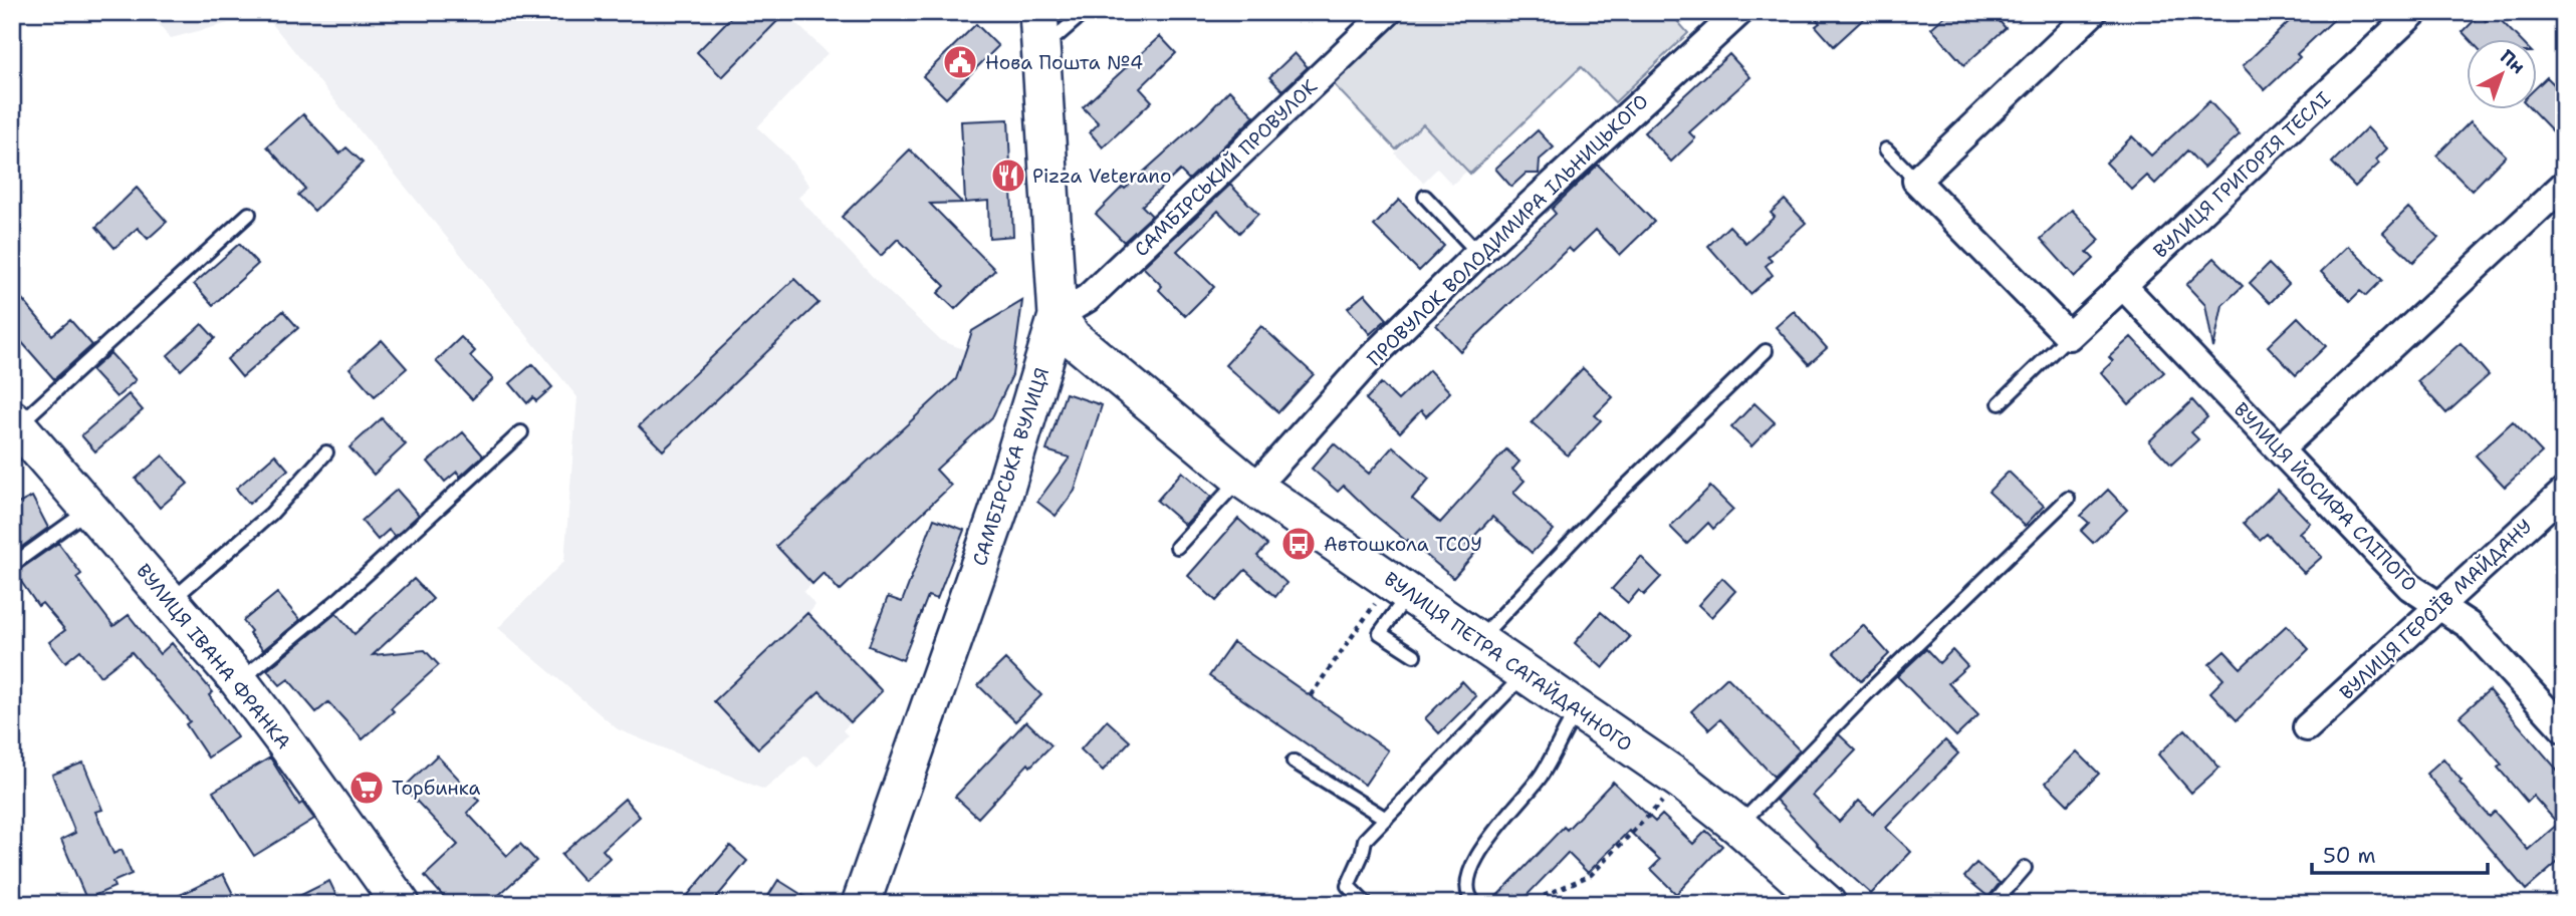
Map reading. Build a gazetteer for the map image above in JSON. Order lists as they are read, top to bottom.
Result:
{
  "streets": {
    "main road": ["САМБІРСЬКА ВУЛИЦЯ", "ВУЛИЦЯ ІВАНА ФРАНКА", "ВУЛИЦЯ ПЕТРА САГАЙДАЧНОГО"],
    "street": [
      "САМБІРСЬКИЙ ПРОВУЛОК",
      "ВУЛИЦЯ ГРИГОРІЯ ТЕСЛІ",
      "ПРОВУЛОК ВОЛОДИМИРА ІЛЬНИЦЬКОГО",
      "ВУЛИЦЯ ЙОСИФА СЛІПОГО",
      "ВУЛИЦЯ ГЕРОЇВ МАЙДАНУ"
    ]
  },
  "crossings": [
    ["САМБІРСЬКИЙ ПРОВУЛОК", "САМБІРСЬКА ВУЛИЦЯ"],
    ["САМБІРСЬКИЙ ПРОВУЛОК", "ВУЛИЦЯ ПЕТРА САГАЙДАЧНОГО"],
    ["ВУЛИЦЯ ГРИГОРІЯ ТЕСЛІ", "ВУЛИЦЯ ЙОСИФА СЛІПОГО"],
    ["ПРОВУЛОК ВОЛОДИМИРА ІЛЬНИЦЬКОГО", "ВУЛИЦЯ ПЕТРА САГАЙДАЧНОГО"],
    ["САМБІРСЬКА ВУЛИЦЯ", "ВУЛИЦЯ ПЕТРА САГАЙДАЧНОГО"],
    ["ВУЛИЦЯ ЙОСИФА СЛІПОГО", "ВУЛИЦЯ ГЕРОЇВ МАЙДАНУ"]
  ],
  "places": {
    "public building": ["Нова Пошта №4"],
    "restaurant": ["Pizza Veterano"],
    "bus stop": ["Автошкола ТСОУ"],
    "supermarket": ["Торбинка"]
  },
  "scale_bar": "50 m",
  "north": "top right"
}
